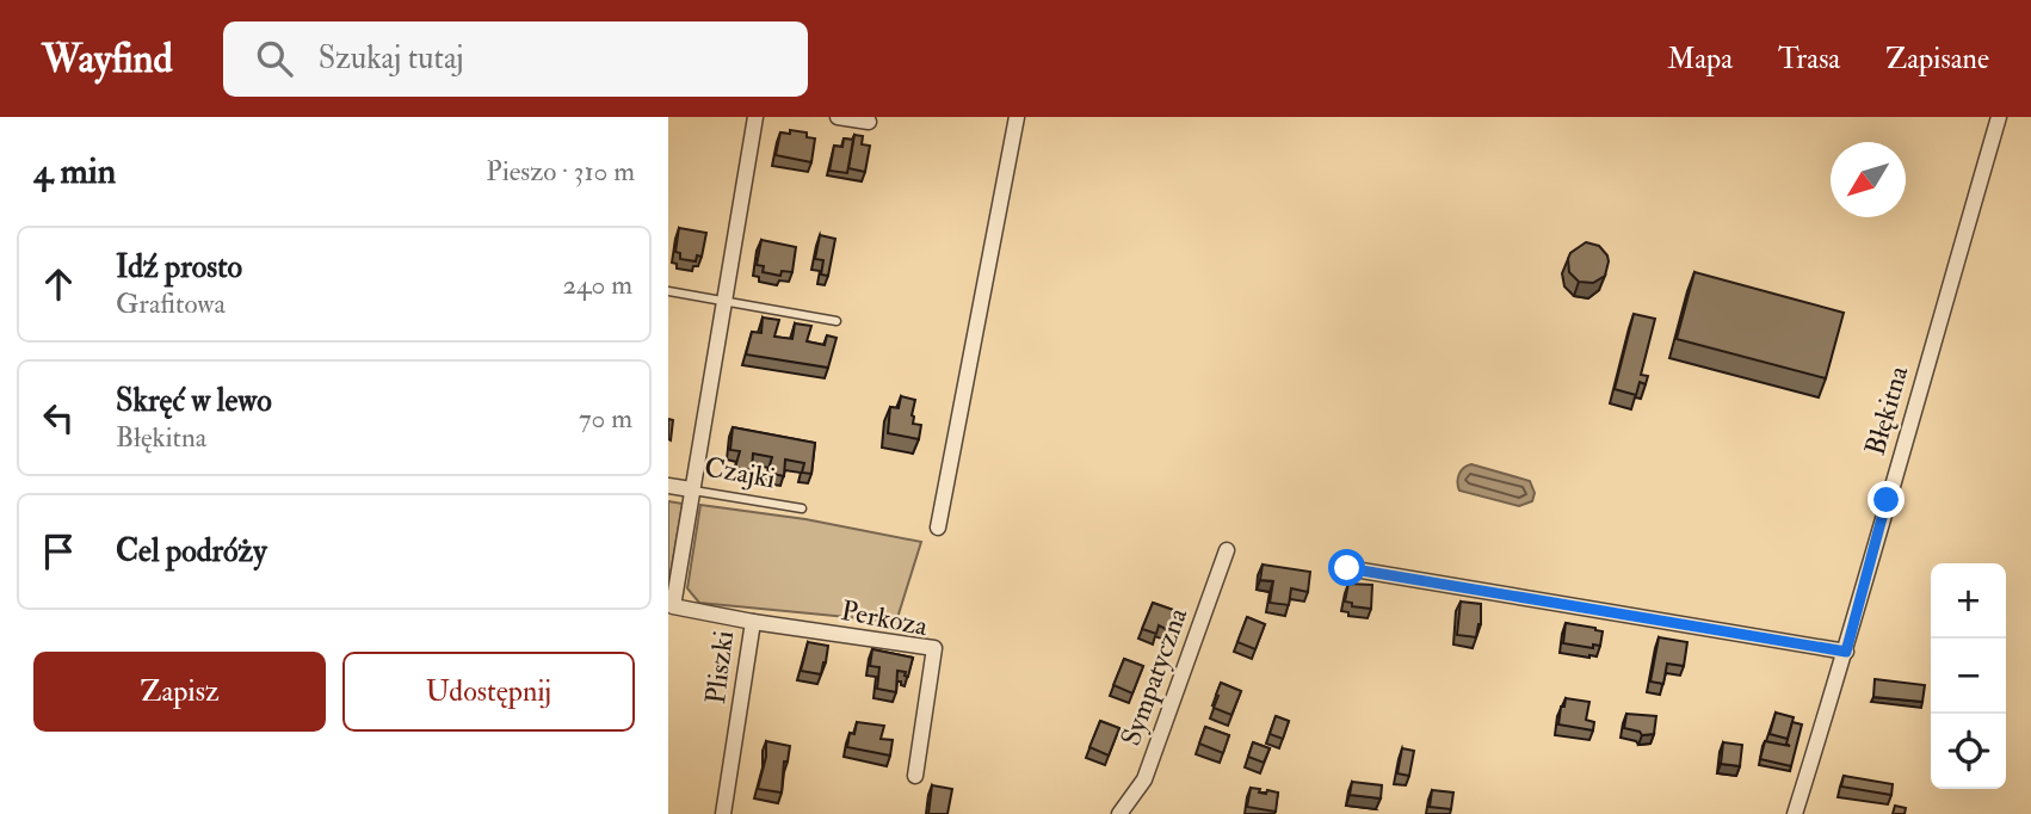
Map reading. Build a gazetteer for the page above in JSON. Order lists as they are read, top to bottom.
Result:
{
  "streets": {
    "street": [
      "Błękitna",
      "Czajki",
      "Perkoza",
      "Pliszki",
      "Sympatyczna"
    ]
  },
  "crossings": [
    ["Czajki", "Pliszki"],
    ["Perkoza", "Pliszki"]
  ],
  "north": "bottom left",
  "page": {
    "header": "Wayfind",
    "search": "Szukaj tutaj",
    "nav": ["Mapa", "Trasa", "Zapisane"],
    "heading": ["4 min", "Pieszo · 310 m"],
    "list": [
      ["Idź prosto", "Grafitowa", "240 m"],
      ["Skręć w lewo", "Błękitna", "70 m"],
      "Cel podróży"
    ],
    "map_buttons": ["+", "−"],
    "buttons": ["Zapisz", "Udostępnij"]
  }
}
